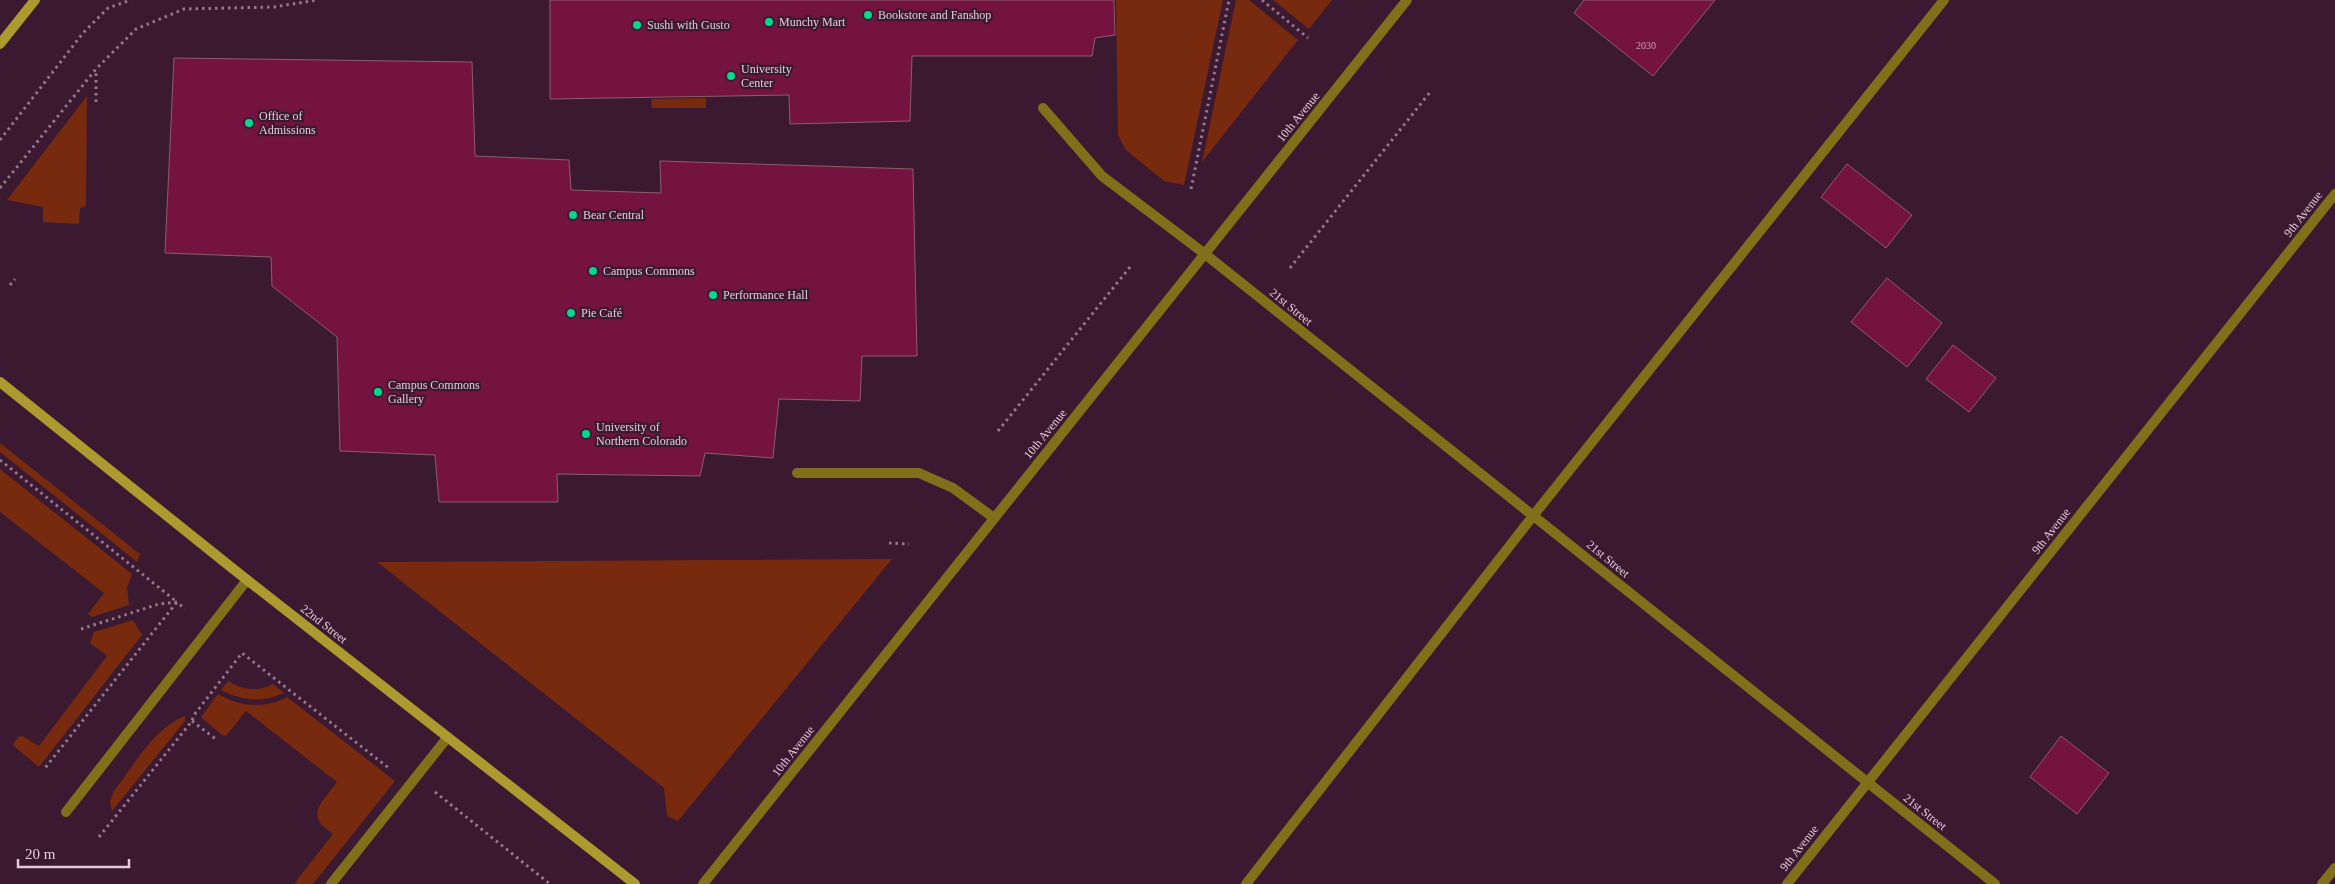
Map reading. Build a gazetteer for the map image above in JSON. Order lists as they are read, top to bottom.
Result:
{
  "streets": {
    "street": [
      "10th Avenue",
      "9th Avenue",
      "21st Street",
      "22nd Street"
    ]
  },
  "crossings": [
    ["10th Avenue", "21st Street"],
    ["9th Avenue", "21st Street"]
  ],
  "places": [
    "Bookstore and Fanshop",
    "Munchy Mart",
    "Sushi with Gusto",
    "University Center",
    "Office of Admissions",
    "Bear Central",
    "Campus Commons",
    "Performance Hall",
    "Pie Café",
    "Campus Commons Gallery",
    "University of Northern Colorado"
  ],
  "house_numbers": ["2030"],
  "scale_bar": "20 m"
}
